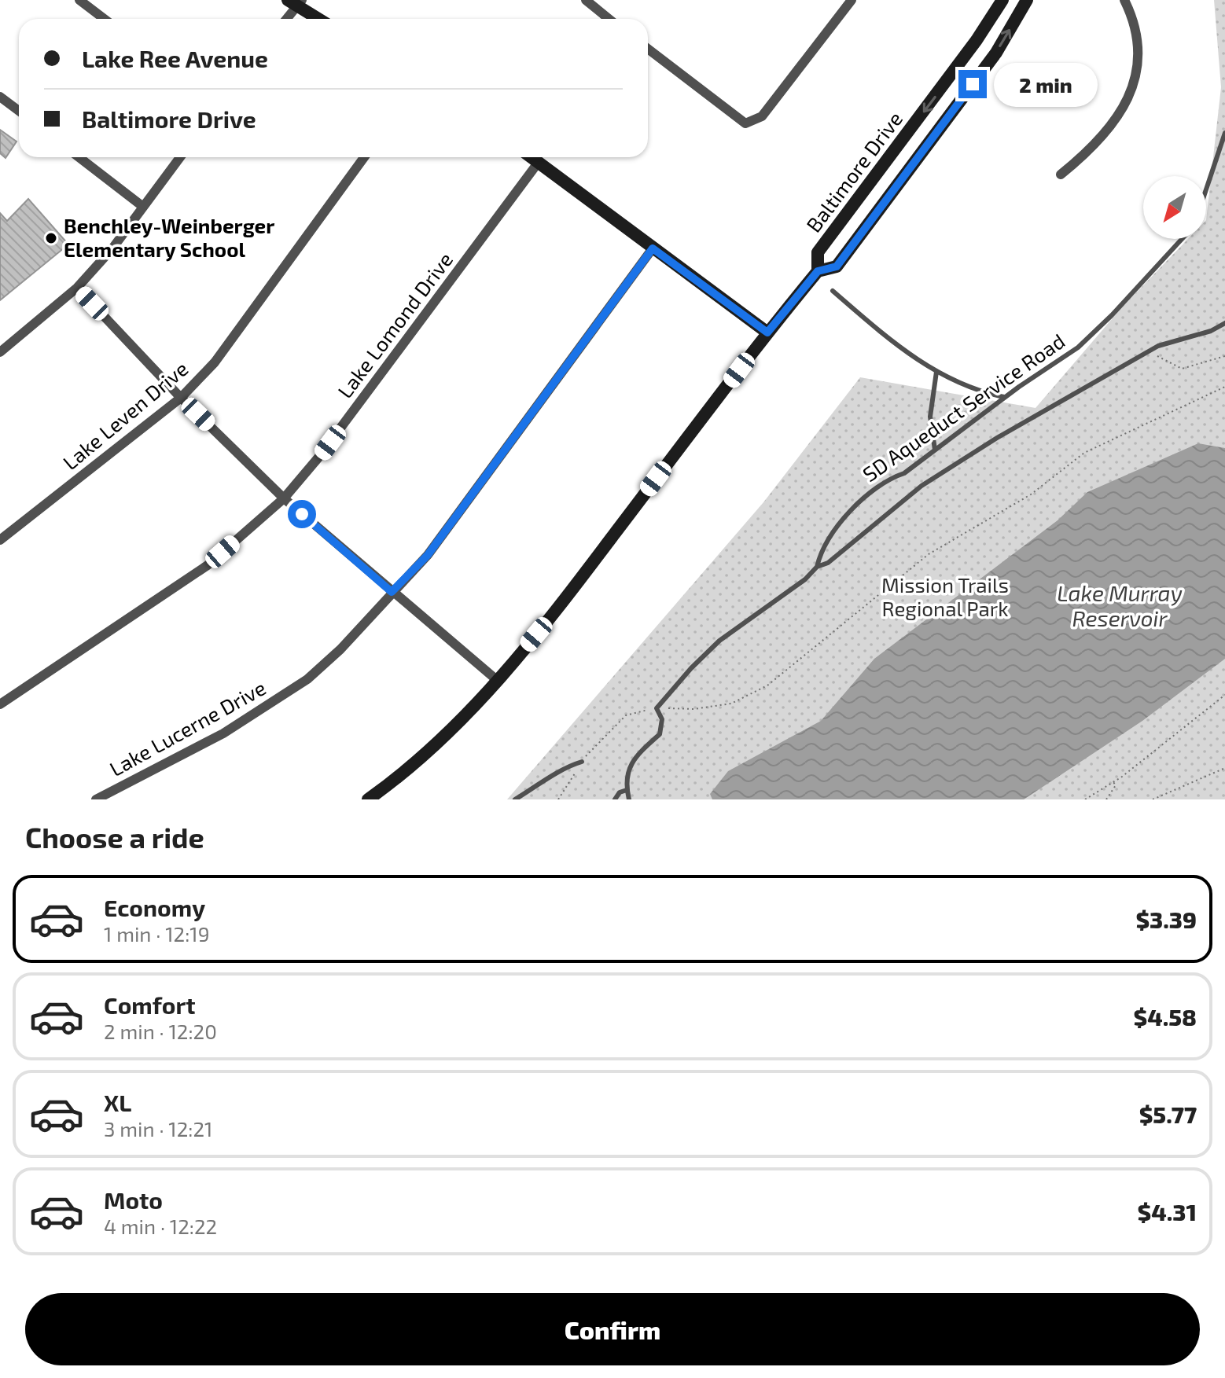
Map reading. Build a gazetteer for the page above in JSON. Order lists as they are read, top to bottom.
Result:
{
  "streets": {
    "main road": ["Baltimore Drive"],
    "street": ["Lake Lomond Drive", "Lake Leven Drive", "Lake Lucerne Drive"],
    "lane": ["SD Aqueduct Service Road"]
  },
  "water": ["Lake Murray Reservoir"],
  "parks": ["Mission Trails Regional Park"],
  "places": ["Benchley-Weinberger Elementary School"],
  "north": "bottom left",
  "page": {
    "banner": ["Lake Ree Avenue", "Baltimore Drive"],
    "bubble": "2 min",
    "heading": "Choose a ride",
    "list": [
      {
        "name": "Economy",
        "note": "1 min · 12:19",
        "value": "$3.39"
      },
      {
        "name": "Comfort",
        "note": "2 min · 12:20",
        "value": "$4.58"
      },
      {
        "name": "XL",
        "note": "3 min · 12:21",
        "value": "$5.77"
      },
      {
        "name": "Moto",
        "note": "4 min · 12:22",
        "value": "$4.31"
      }
    ],
    "buttons": "Confirm"
  }
}
